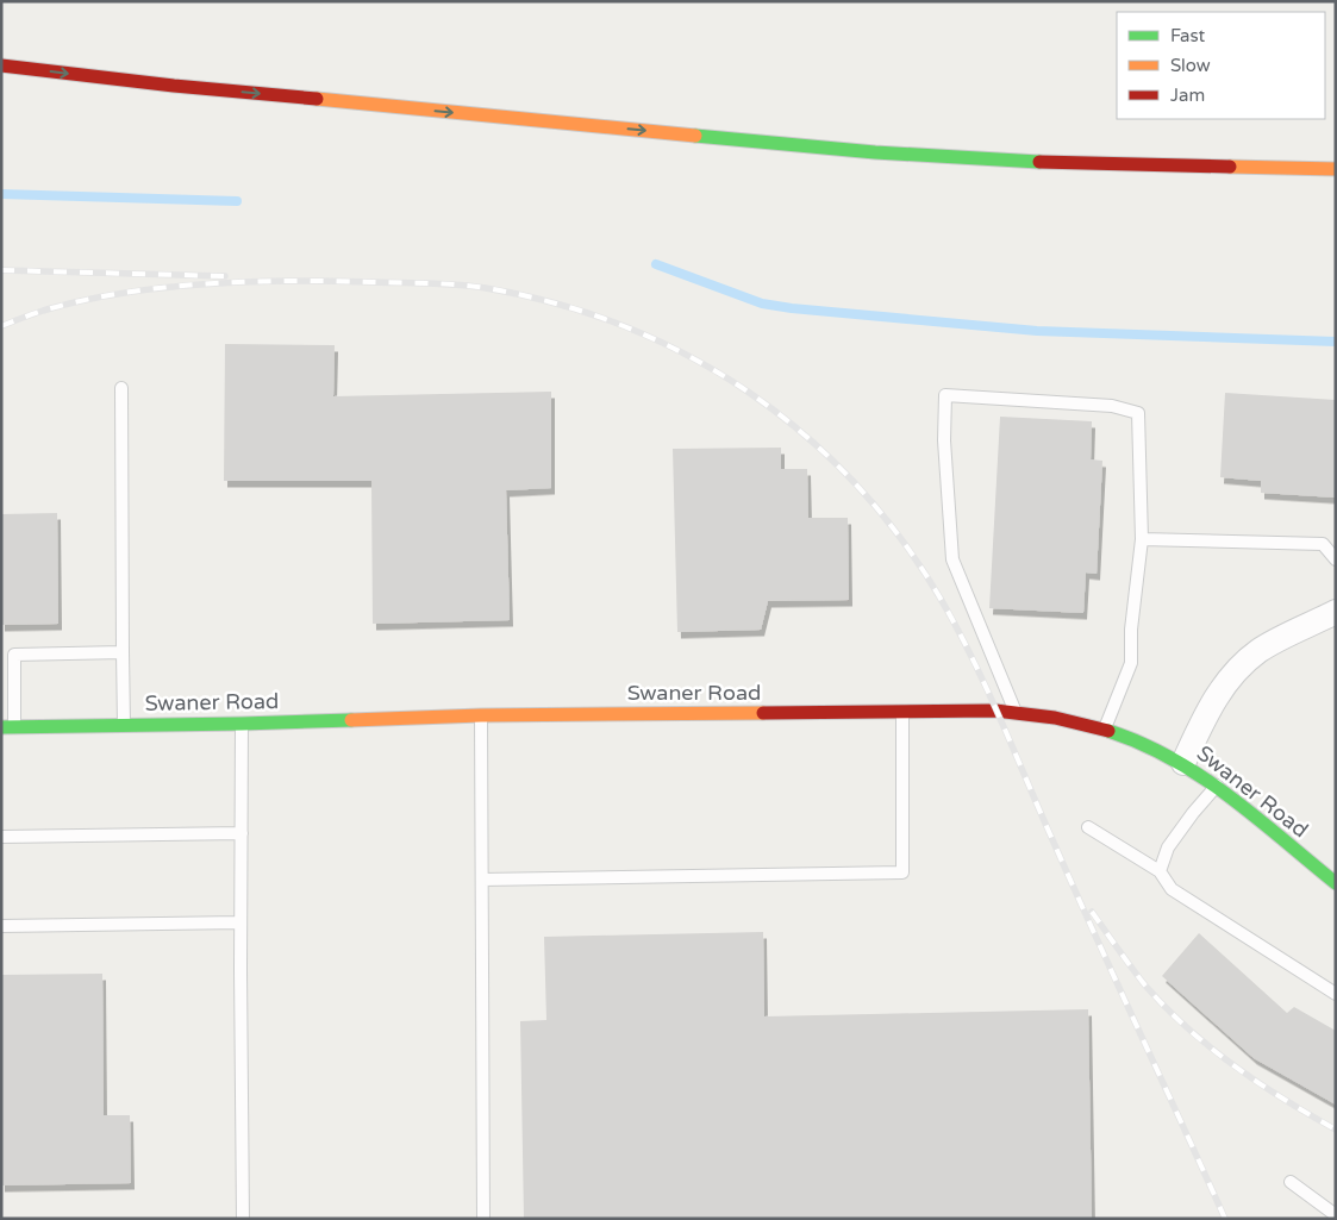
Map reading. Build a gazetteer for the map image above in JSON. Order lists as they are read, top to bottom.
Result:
{
  "streets": {
    "main road": ["Swaner Road"]
  },
  "legend": ["Fast", "Slow", "Jam"]
}
